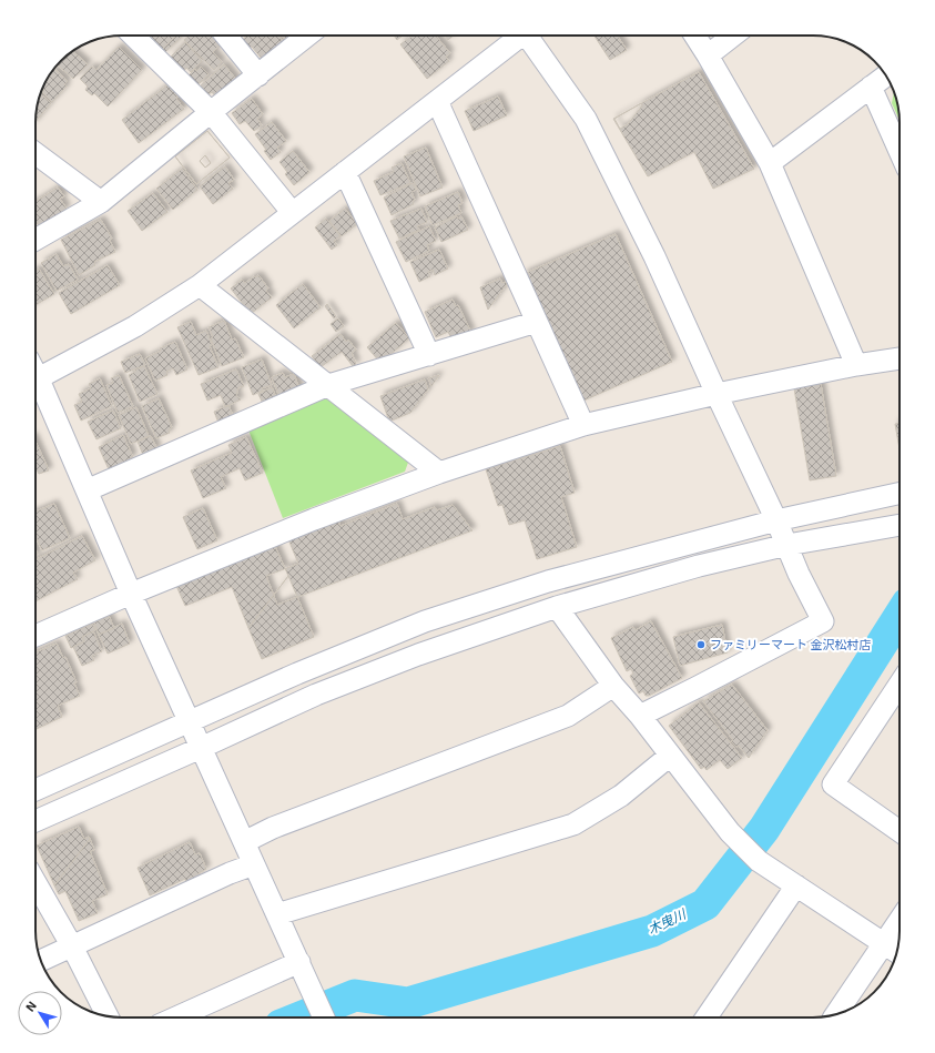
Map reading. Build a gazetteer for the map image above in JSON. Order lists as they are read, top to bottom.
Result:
{
  "water": ["木曳川"],
  "places": ["ファミリーマート 金沢松村店"],
  "north": "top left"
}
